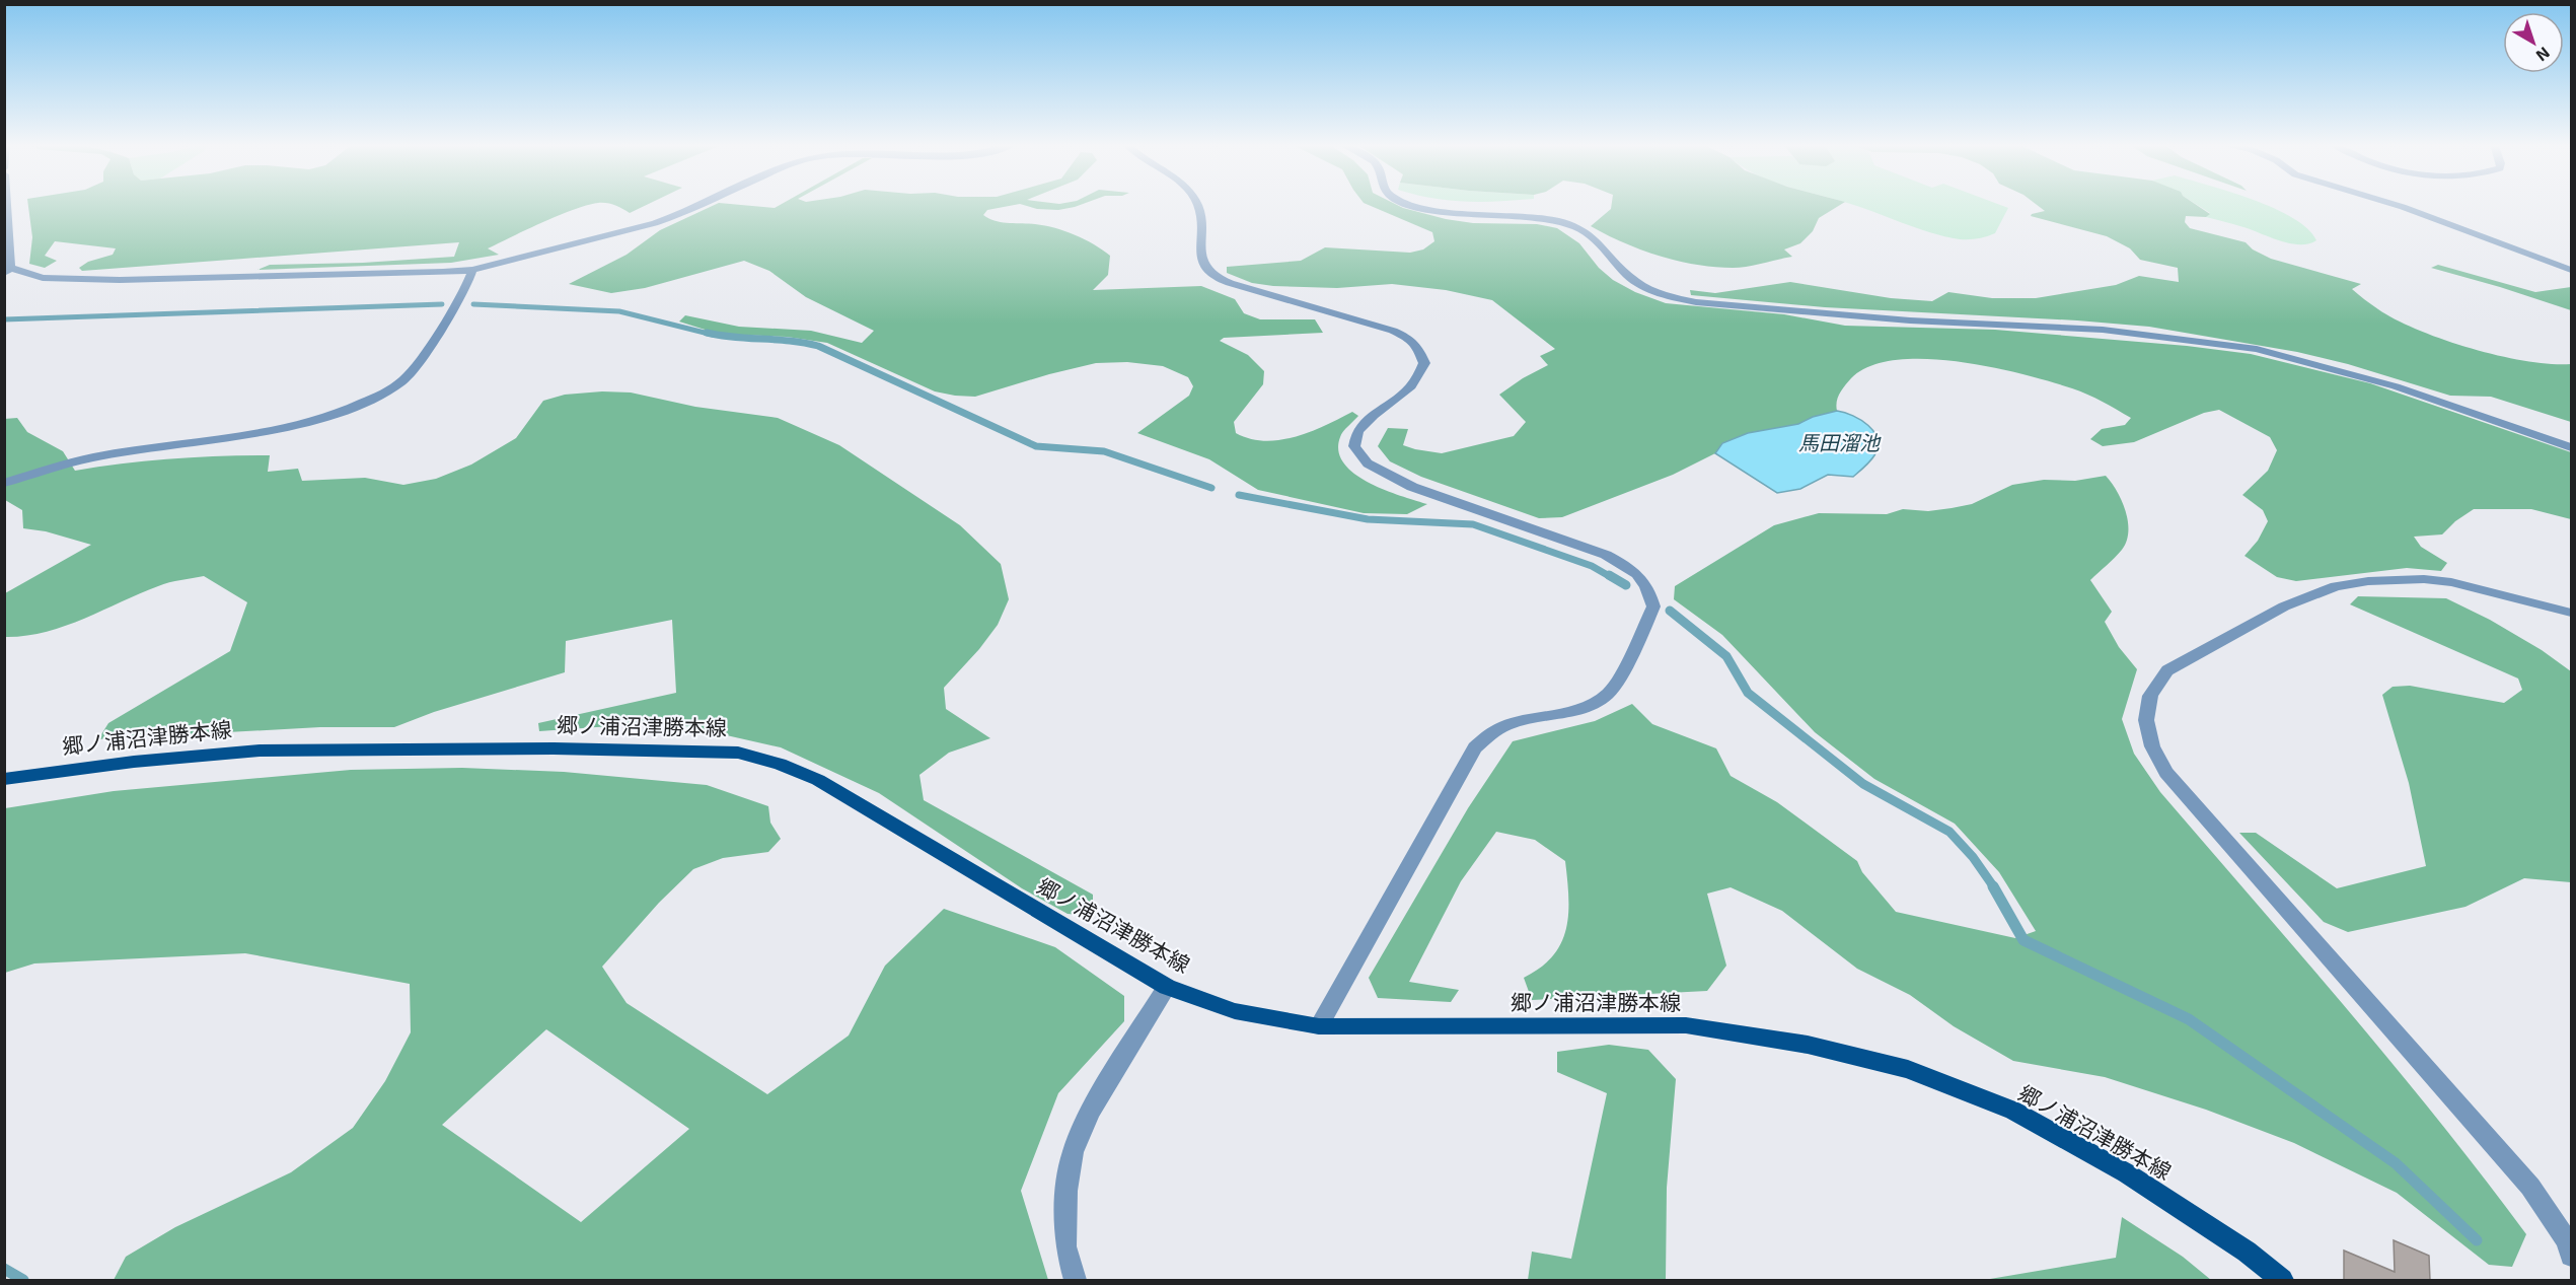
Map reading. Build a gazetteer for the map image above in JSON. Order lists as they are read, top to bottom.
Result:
{
  "streets": {
    "main road": ["郷ノ浦沼津勝本線"]
  },
  "water": ["馬田溜池"],
  "north": "bottom right"
}
